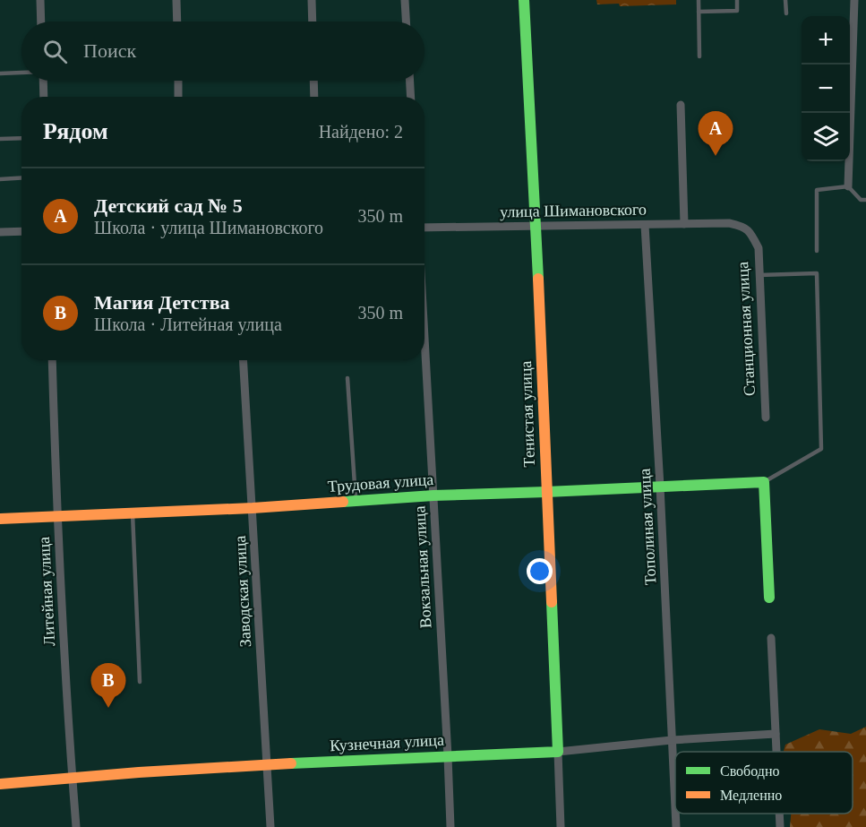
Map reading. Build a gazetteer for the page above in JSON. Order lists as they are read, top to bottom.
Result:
{
  "streets": {
    "street": [
      "улица Шимановского",
      "Станционная улица",
      "Тенистая улица",
      "Трудовая улица",
      "Тополиная улица",
      "Вокзальная улица",
      "Литейная улица",
      "Заводская улица",
      "Кузнечная улица"
    ]
  },
  "crossings": [
    ["улица Шимановского", "Станционная улица"],
    ["улица Шимановского", "Тенистая улица"],
    ["улица Шимановского", "Тополиная улица"],
    ["Тенистая улица", "Трудовая улица"],
    ["Тенистая улица", "Кузнечная улица"],
    ["Трудовая улица", "Тополиная улица"],
    ["Трудовая улица", "Вокзальная улица"],
    ["Трудовая улица", "Литейная улица"],
    ["Трудовая улица", "Заводская улица"],
    ["Тополиная улица", "Кузнечная улица"],
    ["Вокзальная улица", "Кузнечная улица"],
    ["Литейная улица", "Кузнечная улица"],
    ["Заводская улица", "Кузнечная улица"]
  ],
  "legend": ["Свободно", "Медленно"],
  "page": {
    "map_buttons": ["+", "−"],
    "search": "Поиск",
    "heading": ["Рядом", "Найдено: 2"],
    "pins": ["A", "B"],
    "list": [
      {
        "mark": "A",
        "name": "Детский сад № 5",
        "note": "Школа · улица Шимановского",
        "value": "350 m"
      },
      {
        "mark": "B",
        "name": "Магия Детства",
        "note": "Школа · Литейная улица",
        "value": "350 m"
      }
    ]
  }
}
